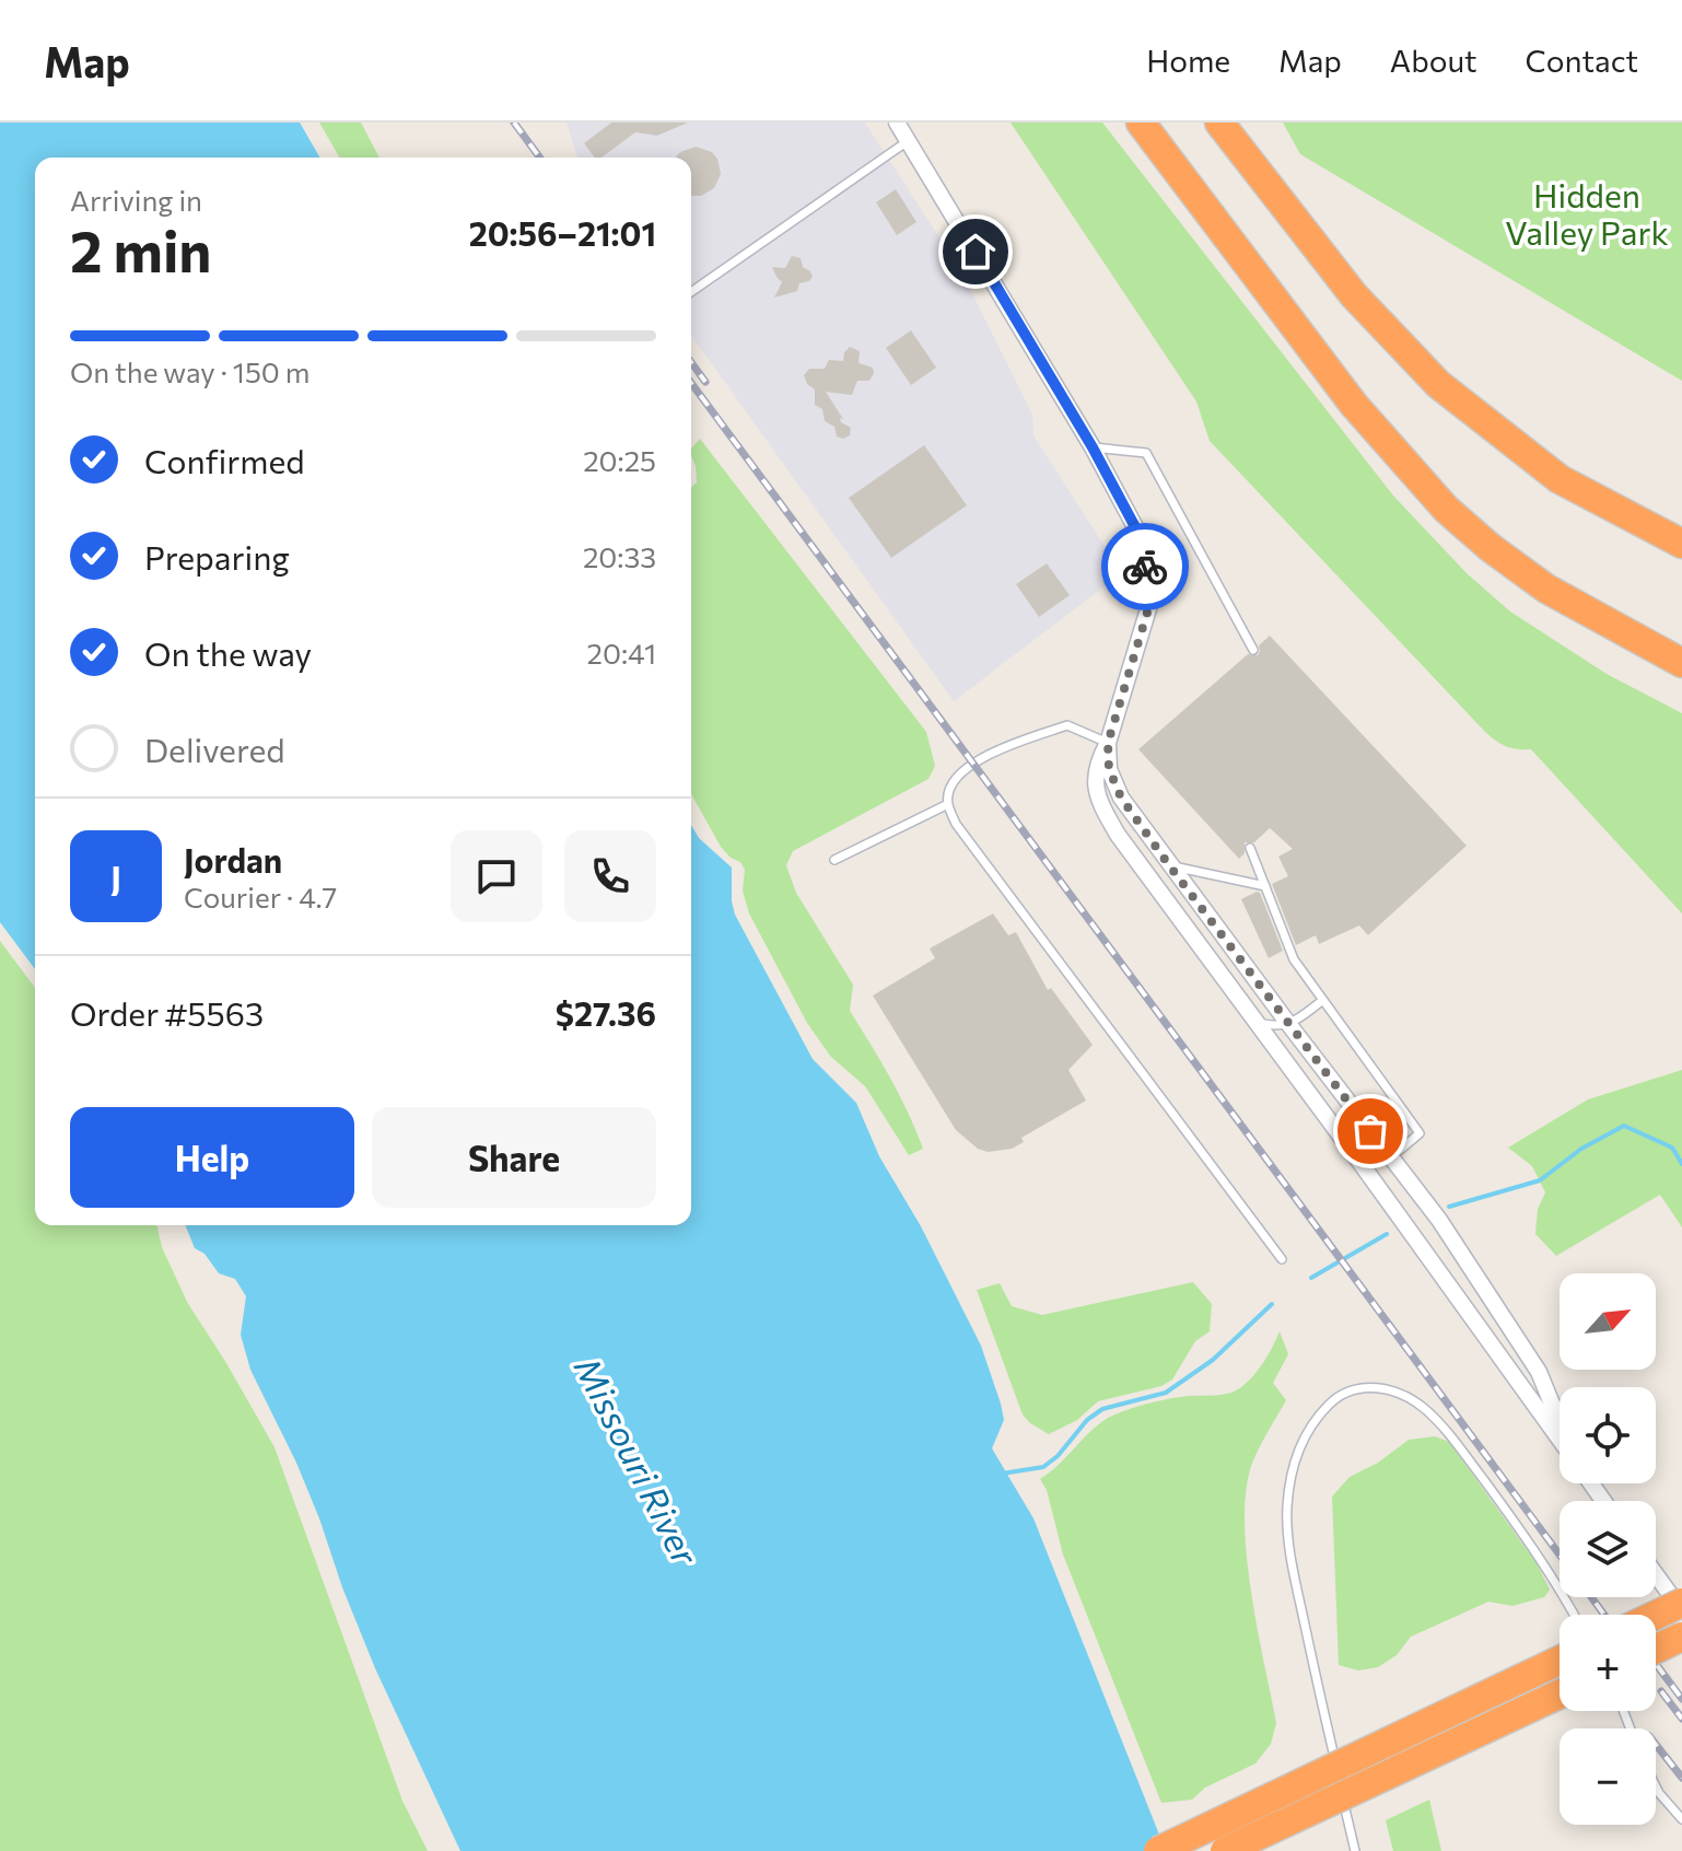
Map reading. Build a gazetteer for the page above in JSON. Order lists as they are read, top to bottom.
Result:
{
  "water": ["Missouri River"],
  "parks": ["Hidden Valley Park"],
  "north": "top right",
  "page": {
    "header": "Map",
    "nav": [
      "Home",
      "Map",
      "About",
      "Contact"
    ],
    "heading": ["2 min", "Arriving in", "20:56–21:01"],
    "panel": [
      "Jordan",
      "Courier · 4.7",
      "Order #5563",
      "$27.36"
    ],
    "bar": "On the way · 150 m",
    "list": [
      ["Confirmed", "20:25"],
      ["Preparing", "20:33"],
      ["On the way", "20:41"],
      "Delivered"
    ],
    "round": "J",
    "buttons": ["Help", "Share"],
    "map_buttons": ["+", "−"]
  }
}
